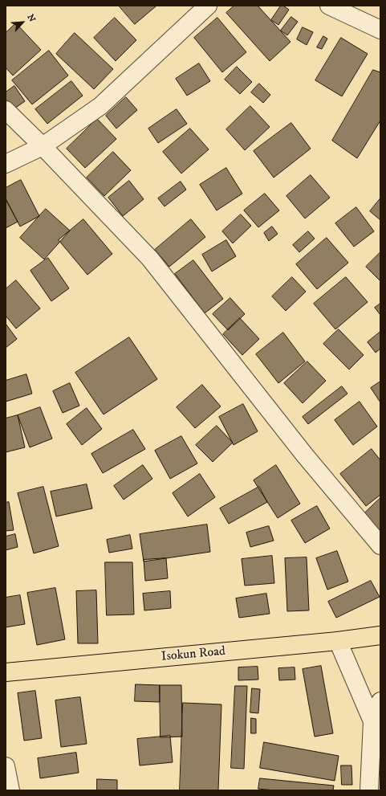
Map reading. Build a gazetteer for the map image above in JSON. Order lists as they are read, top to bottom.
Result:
{
  "streets": {
    "main road": ["Isokun Road"]
  },
  "north": "top right"
}
